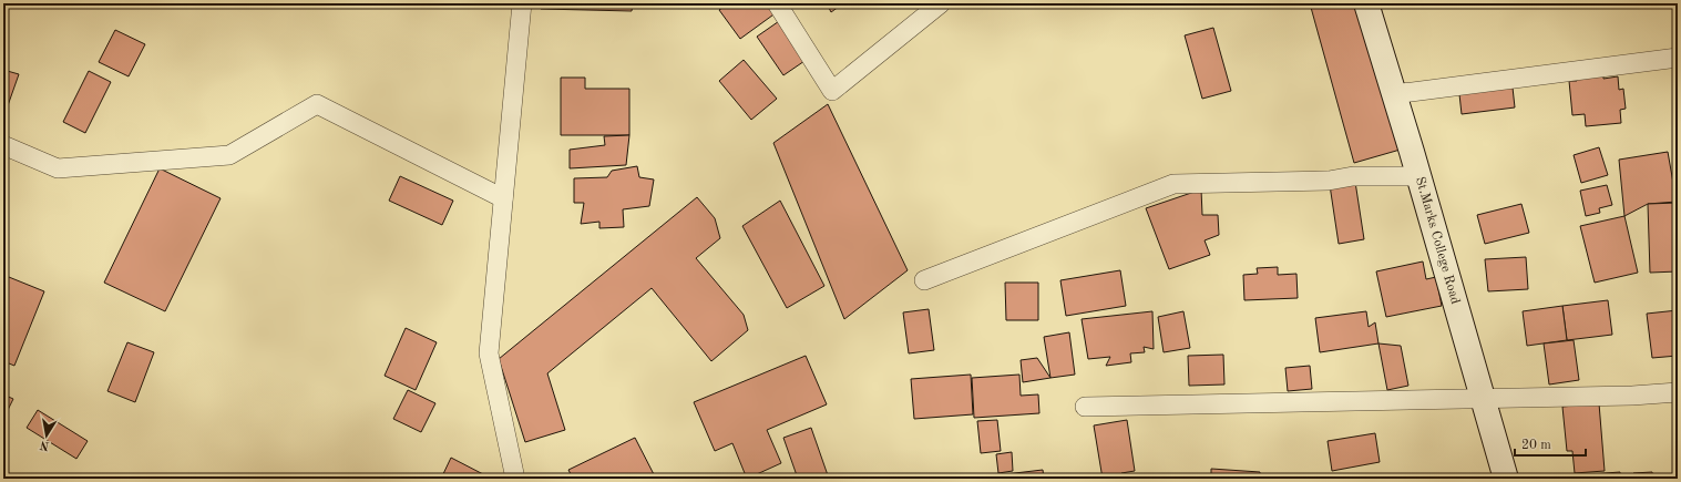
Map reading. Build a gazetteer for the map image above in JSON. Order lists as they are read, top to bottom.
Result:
{
  "streets": {
    "main road": ["St.Marks College Road"]
  },
  "scale_bar": "20 m",
  "north": "bottom"
}
